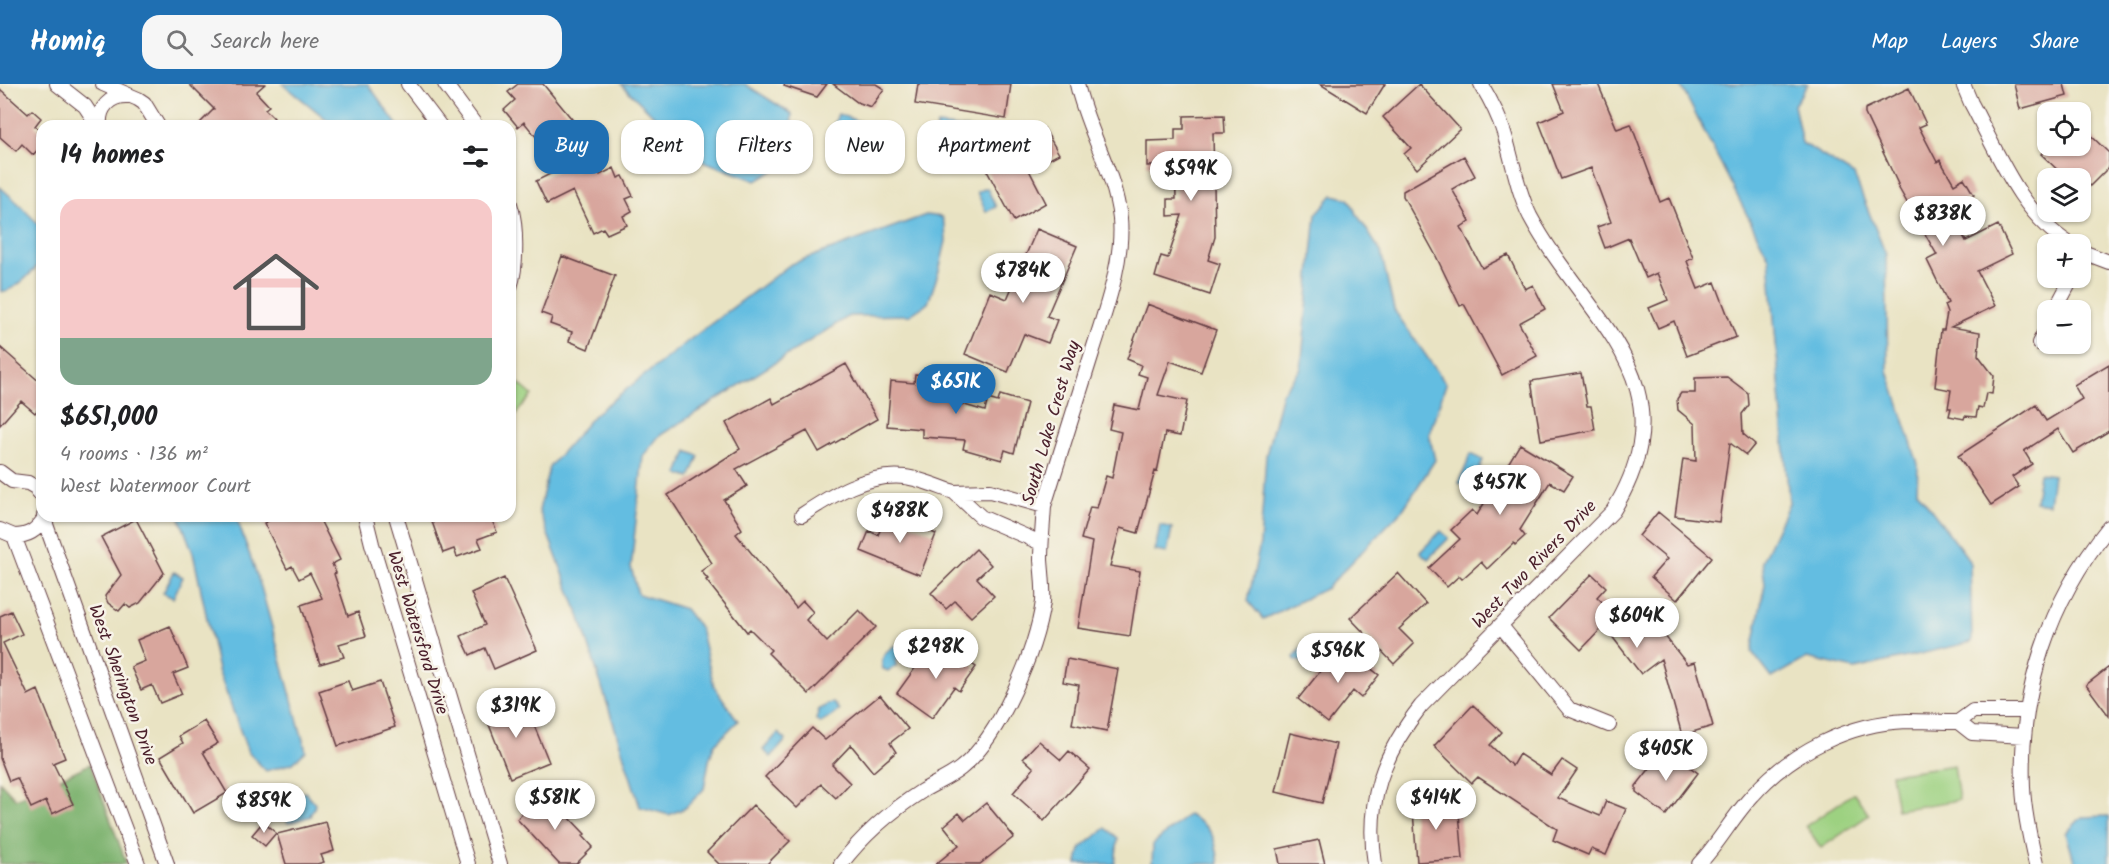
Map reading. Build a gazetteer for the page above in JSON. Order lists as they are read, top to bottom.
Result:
{
  "streets": {
    "street": [
      "South Lake Crest Way",
      "West Two Rivers Drive",
      "West Watersford Drive",
      "West Sherington Drive"
    ]
  },
  "page": {
    "header": "Homiq",
    "search": "Search here",
    "nav": ["Map", "Layers", "Share"],
    "map_buttons": ["+", "−"],
    "chip": [
      "Buy",
      "Rent",
      "Filters",
      "New",
      "Apartment"
    ],
    "heading": "14 homes",
    "price": [
      "$599K",
      "$838K",
      "$784K",
      "$651K",
      "$457K",
      "$488K",
      "$604K",
      "$298K",
      "$596K",
      "$319K",
      "$405K",
      "$581K",
      "$414K",
      "$859K"
    ],
    "list": [
      {
        "name": "$651,000",
        "note": "4 rooms · 136 m² · West Watermoor Court"
      }
    ]
  }
}
